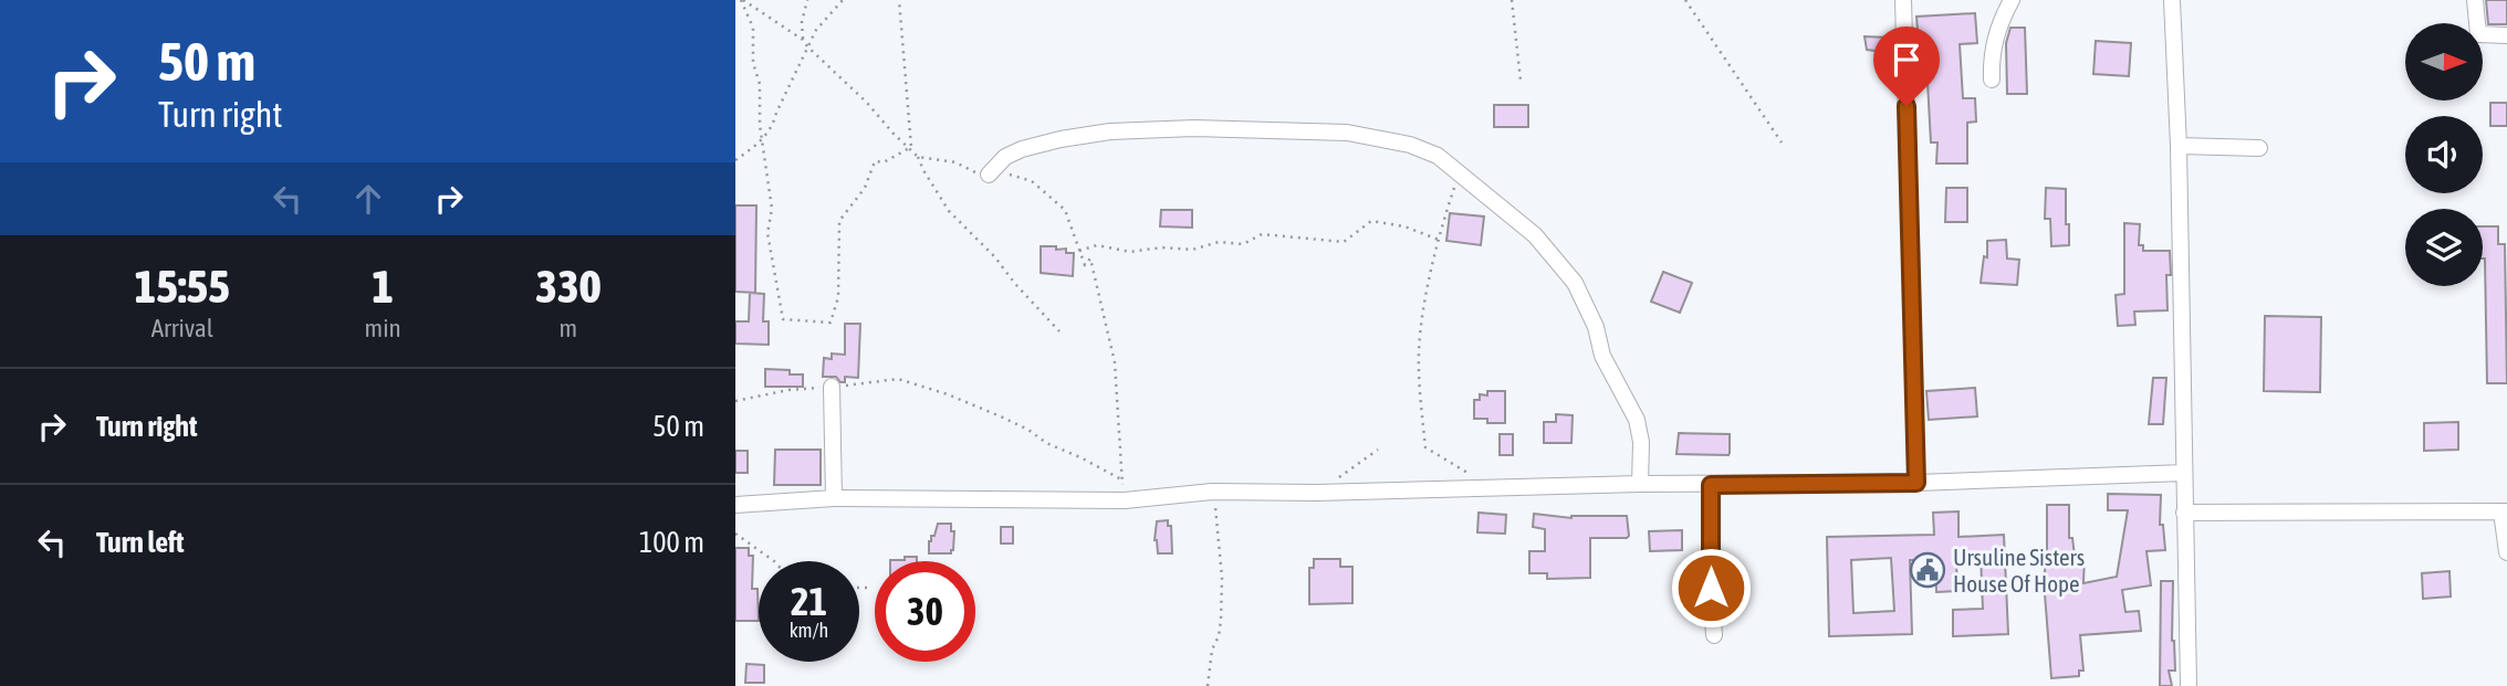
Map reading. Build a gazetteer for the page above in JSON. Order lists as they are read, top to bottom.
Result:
{
  "places": {
    "public building": ["Ursuline Sisters House Of Hope"]
  },
  "north": "right",
  "page": {
    "turn": ["50 m", "Turn right"],
    "eta": [
      "15:55",
      "Arrival",
      "1",
      "min",
      "330",
      "m"
    ],
    "list": [
      {
        "name": "Turn right",
        "value": "50 m"
      },
      {
        "name": "Turn left",
        "value": "100 m"
      }
    ],
    "speed": "21 km/h",
    "limit": "30"
  }
}
